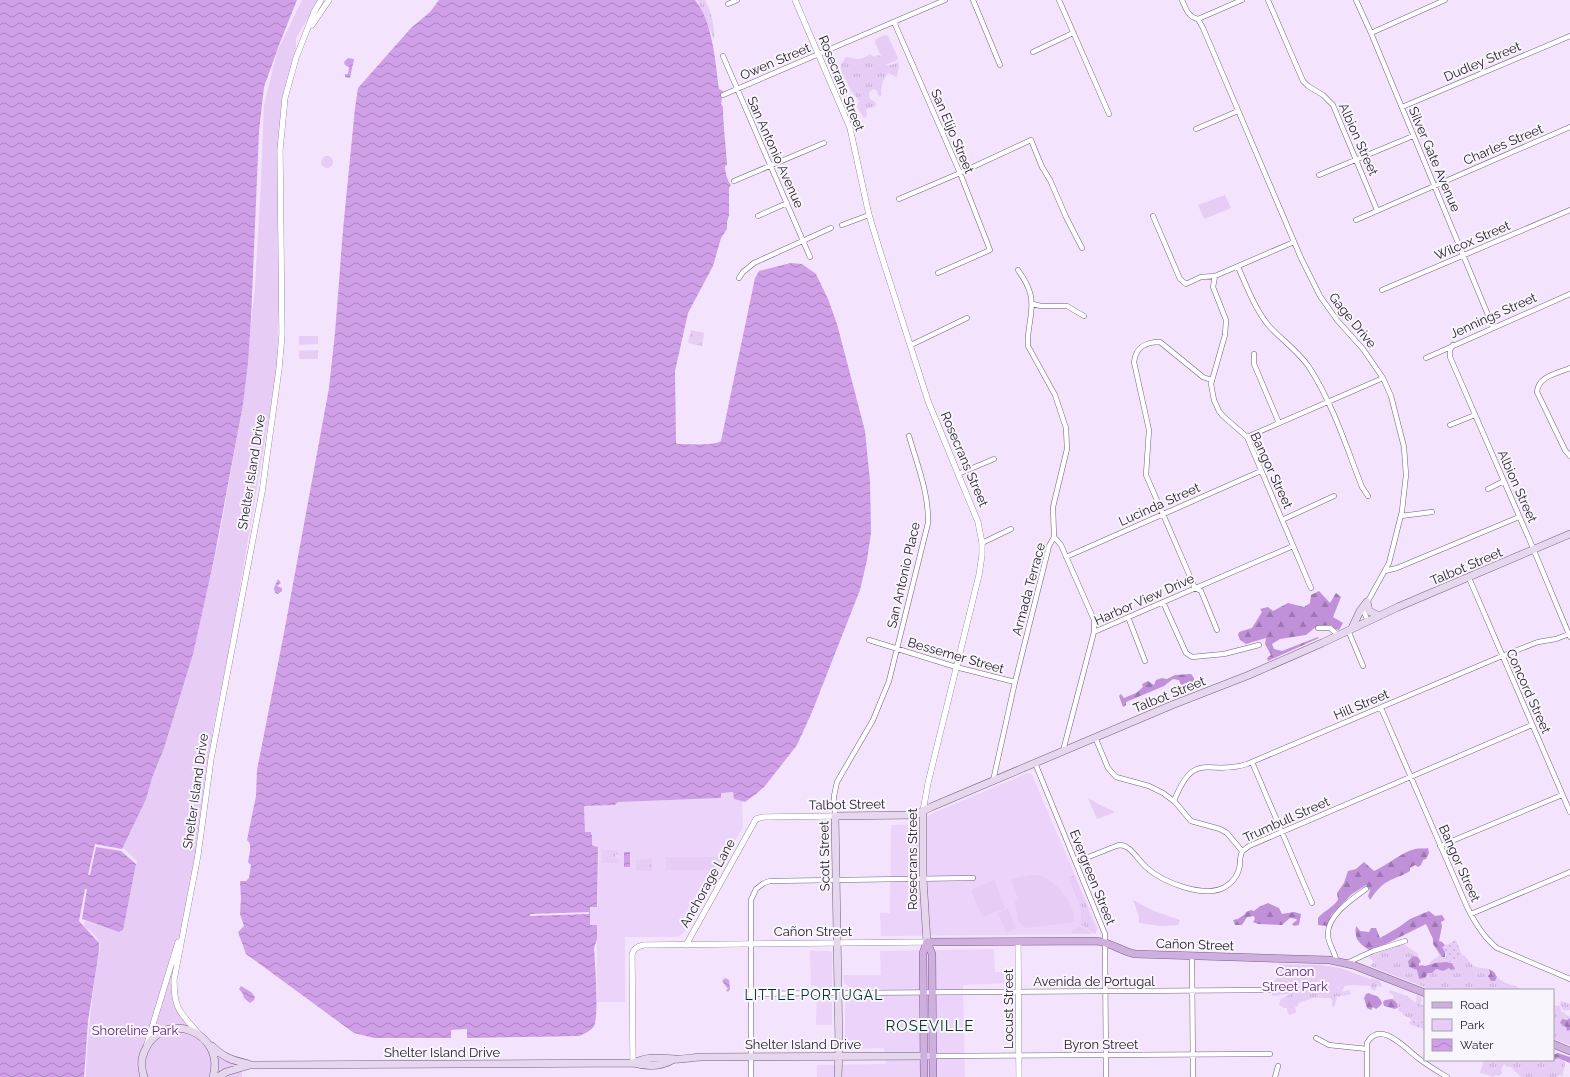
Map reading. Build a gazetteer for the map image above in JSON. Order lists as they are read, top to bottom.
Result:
{
  "streets": {
    "main road": [
      "Rosecrans Street",
      "Shelter Island Drive",
      "Talbot Street",
      "Scott Street",
      "Cañon Street"
    ],
    "street": [
      "Owen Street",
      "Dudley Street",
      "San Elijo Street",
      "Albion Street",
      "Charles Street",
      "San Antonio Avenue",
      "Silver Gate Avenue",
      "Wilcox Street",
      "Jennings Street",
      "Gage Drive",
      "Bangor Street",
      "Lucinda Street",
      "San Antonio Place",
      "Armada Terrace",
      "Harbor View Drive",
      "Bessemer Street",
      "Concord Street",
      "Hill Street",
      "Trumbull Street",
      "Evergreen Street",
      "Anchorage Lane",
      "Avenida de Portugal",
      "Locust Street",
      "Byron Street"
    ]
  },
  "crossings": [
    ["Owen Street", "Rosecrans Street"],
    ["Owen Street", "San Elijo Street"],
    ["Owen Street", "San Antonio Avenue"],
    ["Dudley Street", "Silver Gate Avenue"],
    ["Rosecrans Street", "Shelter Island Drive"],
    ["Rosecrans Street", "Talbot Street"],
    ["Rosecrans Street", "Bessemer Street"],
    ["Rosecrans Street", "Cañon Street"],
    ["Rosecrans Street", "Avenida de Portugal"],
    ["Rosecrans Street", "Byron Street"],
    ["Albion Street", "Charles Street"],
    ["Albion Street", "Jennings Street"],
    ["Albion Street", "Talbot Street"],
    ["Albion Street", "Hill Street"],
    ["Charles Street", "Silver Gate Avenue"],
    ["Silver Gate Avenue", "Wilcox Street"],
    ["Silver Gate Avenue", "Jennings Street"],
    ["Bangor Street", "Lucinda Street"],
    ["Bangor Street", "Harbor View Drive"],
    ["Bangor Street", "Hill Street"],
    ["Bangor Street", "Trumbull Street"],
    ["Shelter Island Drive", "Scott Street"],
    ["Shelter Island Drive", "Anchorage Lane"],
    ["Shelter Island Drive", "Byron Street"],
    ["Talbot Street", "Armada Terrace"],
    ["Talbot Street", "Harbor View Drive"],
    ["Talbot Street", "Concord Street"],
    ["Talbot Street", "Scott Street"],
    ["Talbot Street", "Evergreen Street"],
    ["Talbot Street", "Anchorage Lane"],
    ["San Antonio Place", "Bessemer Street"],
    ["San Antonio Place", "Scott Street"],
    ["Armada Terrace", "Bessemer Street"],
    ["Bessemer Street", "Scott Street"],
    ["Concord Street", "Hill Street"],
    ["Concord Street", "Trumbull Street"],
    ["Trumbull Street", "Evergreen Street"],
    ["Scott Street", "Cañon Street"],
    ["Scott Street", "Avenida de Portugal"],
    ["Evergreen Street", "Cañon Street"],
    ["Evergreen Street", "Avenida de Portugal"],
    ["Evergreen Street", "Byron Street"],
    ["Anchorage Lane", "Cañon Street"],
    ["Cañon Street", "Locust Street"],
    ["Avenida de Portugal", "Locust Street"],
    ["Locust Street", "Byron Street"]
  ],
  "districts": ["LITTLE PORTUGAL", "ROSEVILLE"],
  "parks": ["Canon Street Park", "Shoreline Park"],
  "legend": ["Road", "Park", "Water"]
}
